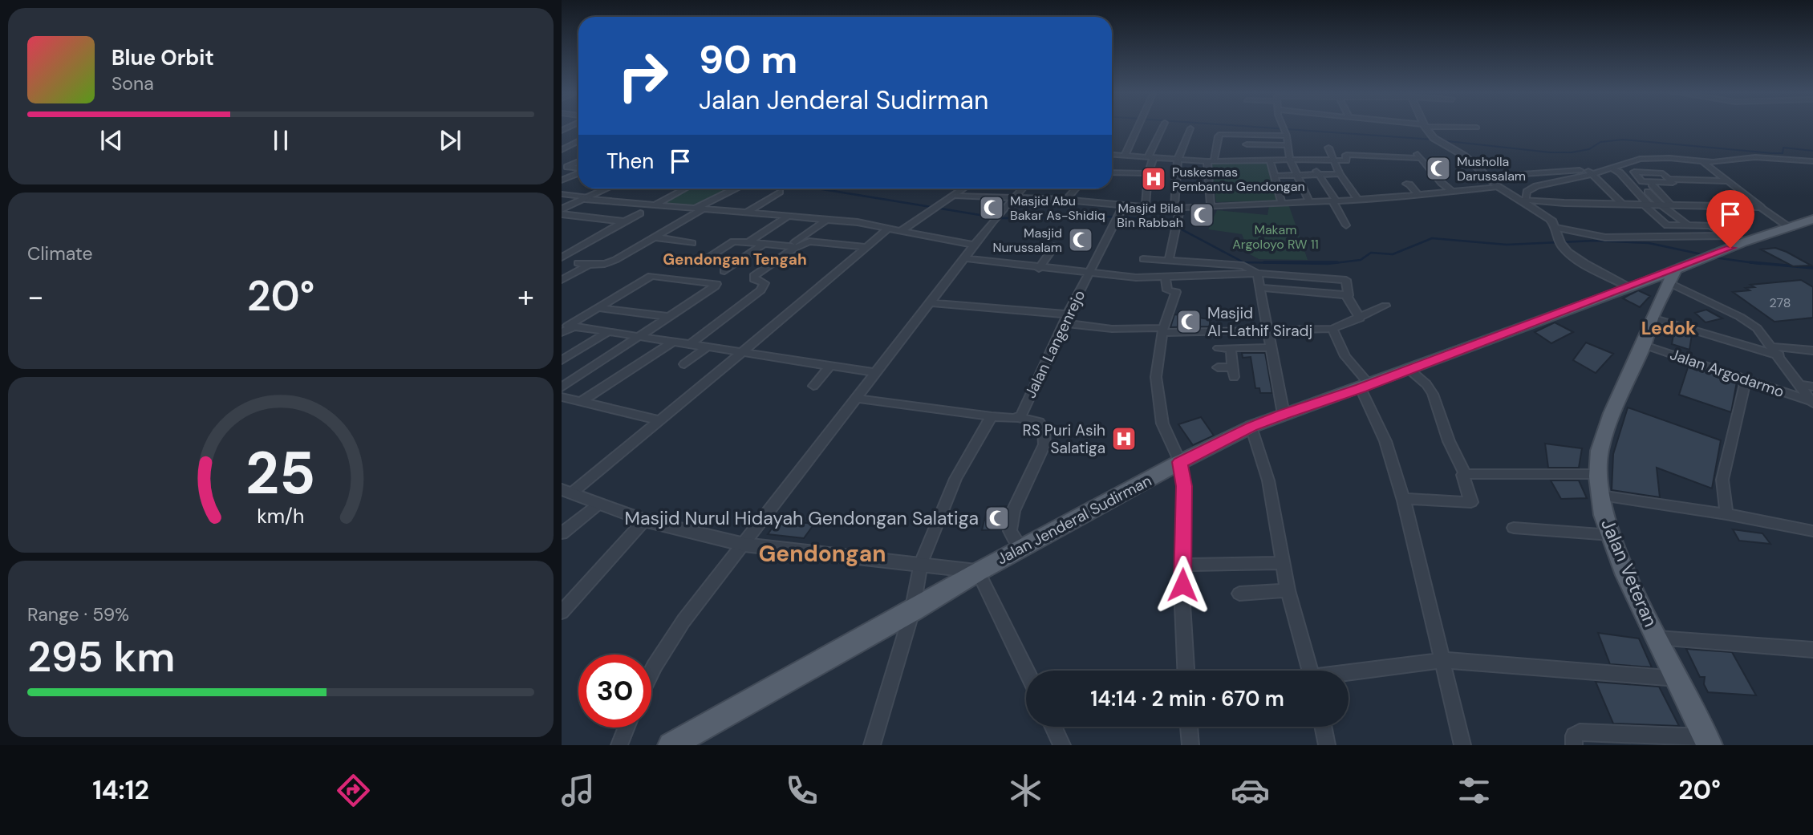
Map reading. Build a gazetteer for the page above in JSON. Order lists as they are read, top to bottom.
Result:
{
  "streets": {
    "main road": ["Jalan Jenderal Sudirman", "Jalan Veteran"],
    "street": ["Jalan Langenrejo", "Jalan Argodarmo"]
  },
  "crossings": [
    ["Jalan Argodarmo", "Jalan Veteran"],
    ["Jalan Jenderal Sudirman", "Jalan Veteran"]
  ],
  "districts": ["Gendongan Tengah", "Ledok", "Gendongan"],
  "parks": ["Makam Argoloyo RW 11"],
  "places": {
    "mosque": [
      "Musholla Darussalam",
      "Masjid Abu Bakar As-Shidiq",
      "Masjid Bilal Bin Rabbah",
      "Masjid Nurussalam",
      "Masjid Al-Lathif Siradj",
      "Masjid Nurul Hidayah Gendongan Salatiga"
    ],
    "hospital": ["Puskesmas Pembantu Gendongan", "RS Puri Asih Salatiga"]
  },
  "house_numbers": ["278"],
  "page": {
    "turn": ["90 m", "Jalan Jenderal Sudirman"],
    "song": ["Blue Orbit", "Sona"],
    "then": "Then",
    "tile": [
      "Climate",
      ["Range · 59%", "295 km"]
    ],
    "heat": ["−", "20°", "+"],
    "limit": "30",
    "trip": "14:14 · 2 min · 670 m",
    "tabs": ["14:12", "20°"],
    "gauge": ["25", "km/h"]
  }
}
